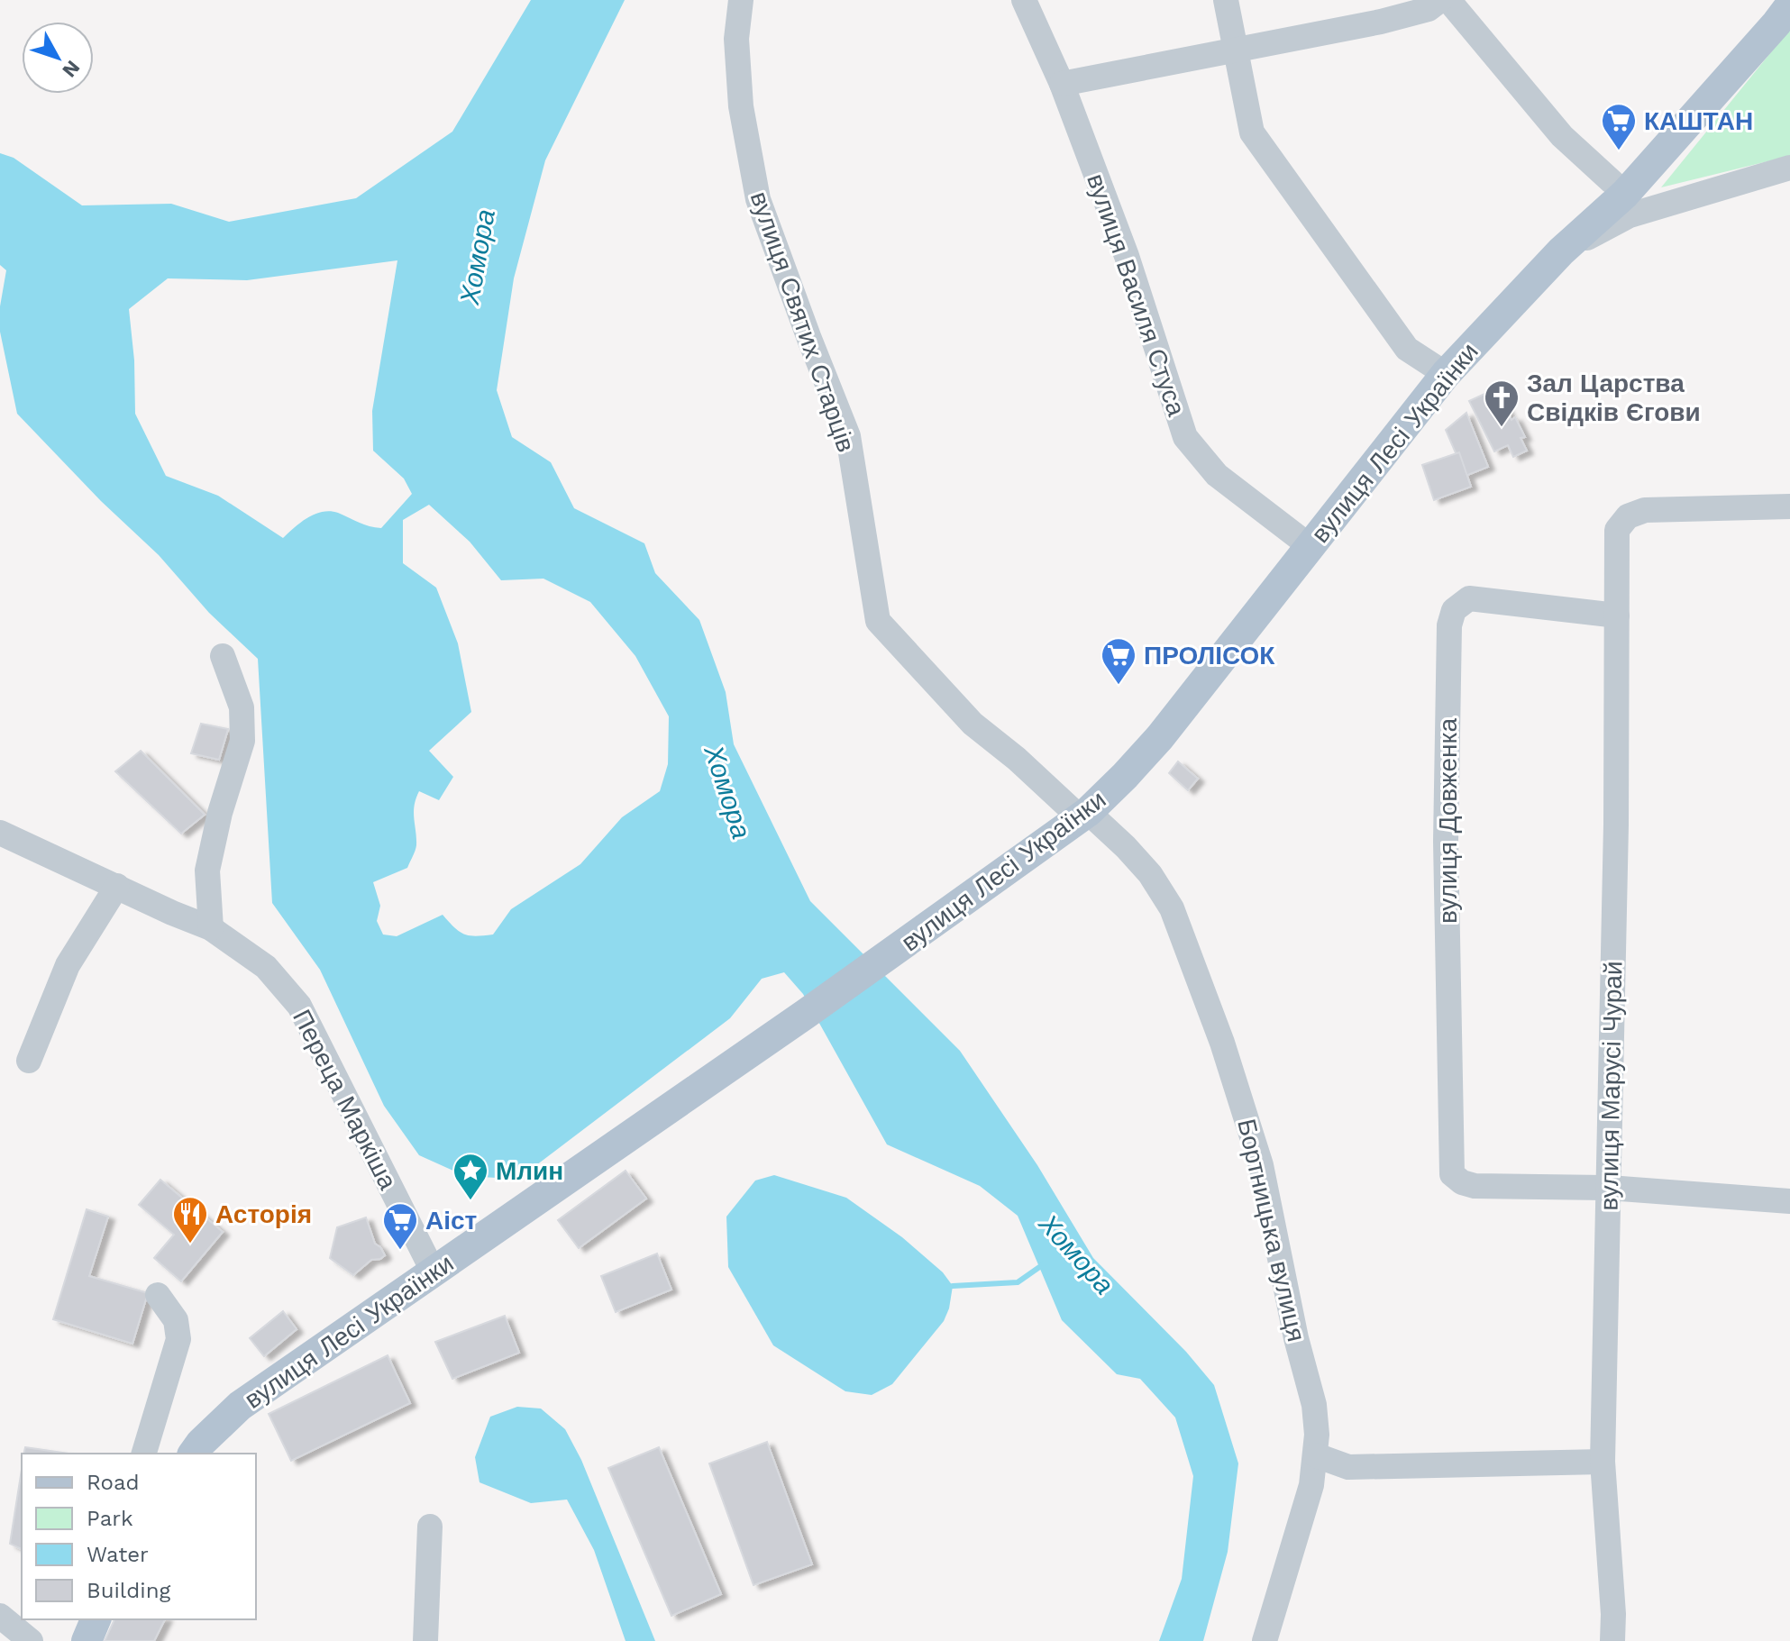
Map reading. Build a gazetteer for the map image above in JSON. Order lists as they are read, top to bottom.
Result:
{
  "streets": {
    "main road": ["вулиця Лесі Українки"],
    "street": [
      "вулиця Василя Стуса",
      "вулиця Святих Старців",
      "вулиця Довженка",
      "вулиця Марусі Чурай",
      "Переца Маркіша",
      "Бортницька вулиця"
    ]
  },
  "crossings": [
    ["вулиця Василя Стуса", "вулиця Лесі Українки"],
    ["вулиця Святих Старців", "вулиця Лесі Українки"],
    ["вулиця Святих Старців", "Бортницька вулиця"],
    ["вулиця Лесі Українки", "Переца Маркіша"],
    ["вулиця Лесі Українки", "Бортницька вулиця"],
    ["вулиця Довженка", "вулиця Марусі Чурай"]
  ],
  "water": ["Хомора"],
  "places": {
    "supermarket": ["КАШТАН", "ПРОЛІСОК", "Аіст"],
    "church": ["Зал Царства Свідків Єгови"],
    "place": ["Млин"],
    "restaurant": ["Асторія"]
  },
  "legend": [
    "Road",
    "Park",
    "Water",
    "Building"
  ],
  "north": "bottom right"
}
